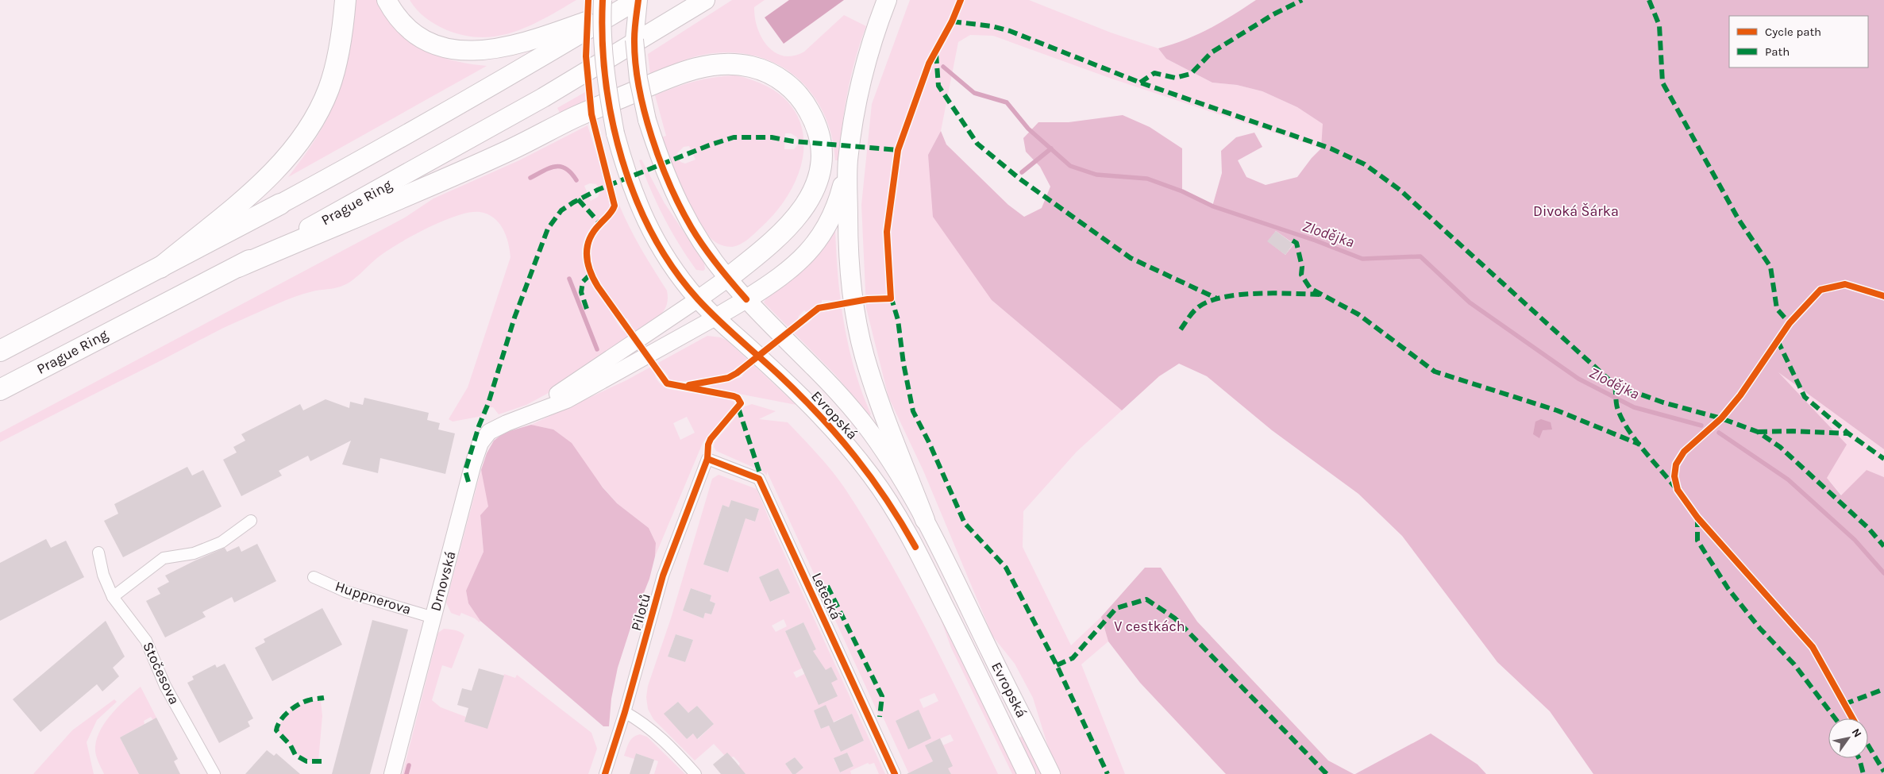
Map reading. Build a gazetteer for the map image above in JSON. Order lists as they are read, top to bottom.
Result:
{
  "streets": {
    "highway": ["Prague Ring"],
    "main road": ["Evropská", "Drnovská"],
    "street": [
      "Letecká",
      "Huppnerova",
      "Pilotů",
      "Stočesova"
    ]
  },
  "crossings": [
    ["Evropská", "Drnovská"],
    ["Drnovská", "Huppnerova"],
    ["Letecká", "Pilotů"]
  ],
  "water": ["Zlodějka"],
  "parks": ["Divoká Šárka", "V cestkách"],
  "legend": ["Cycle path", "Path"],
  "north": "top right"
}
